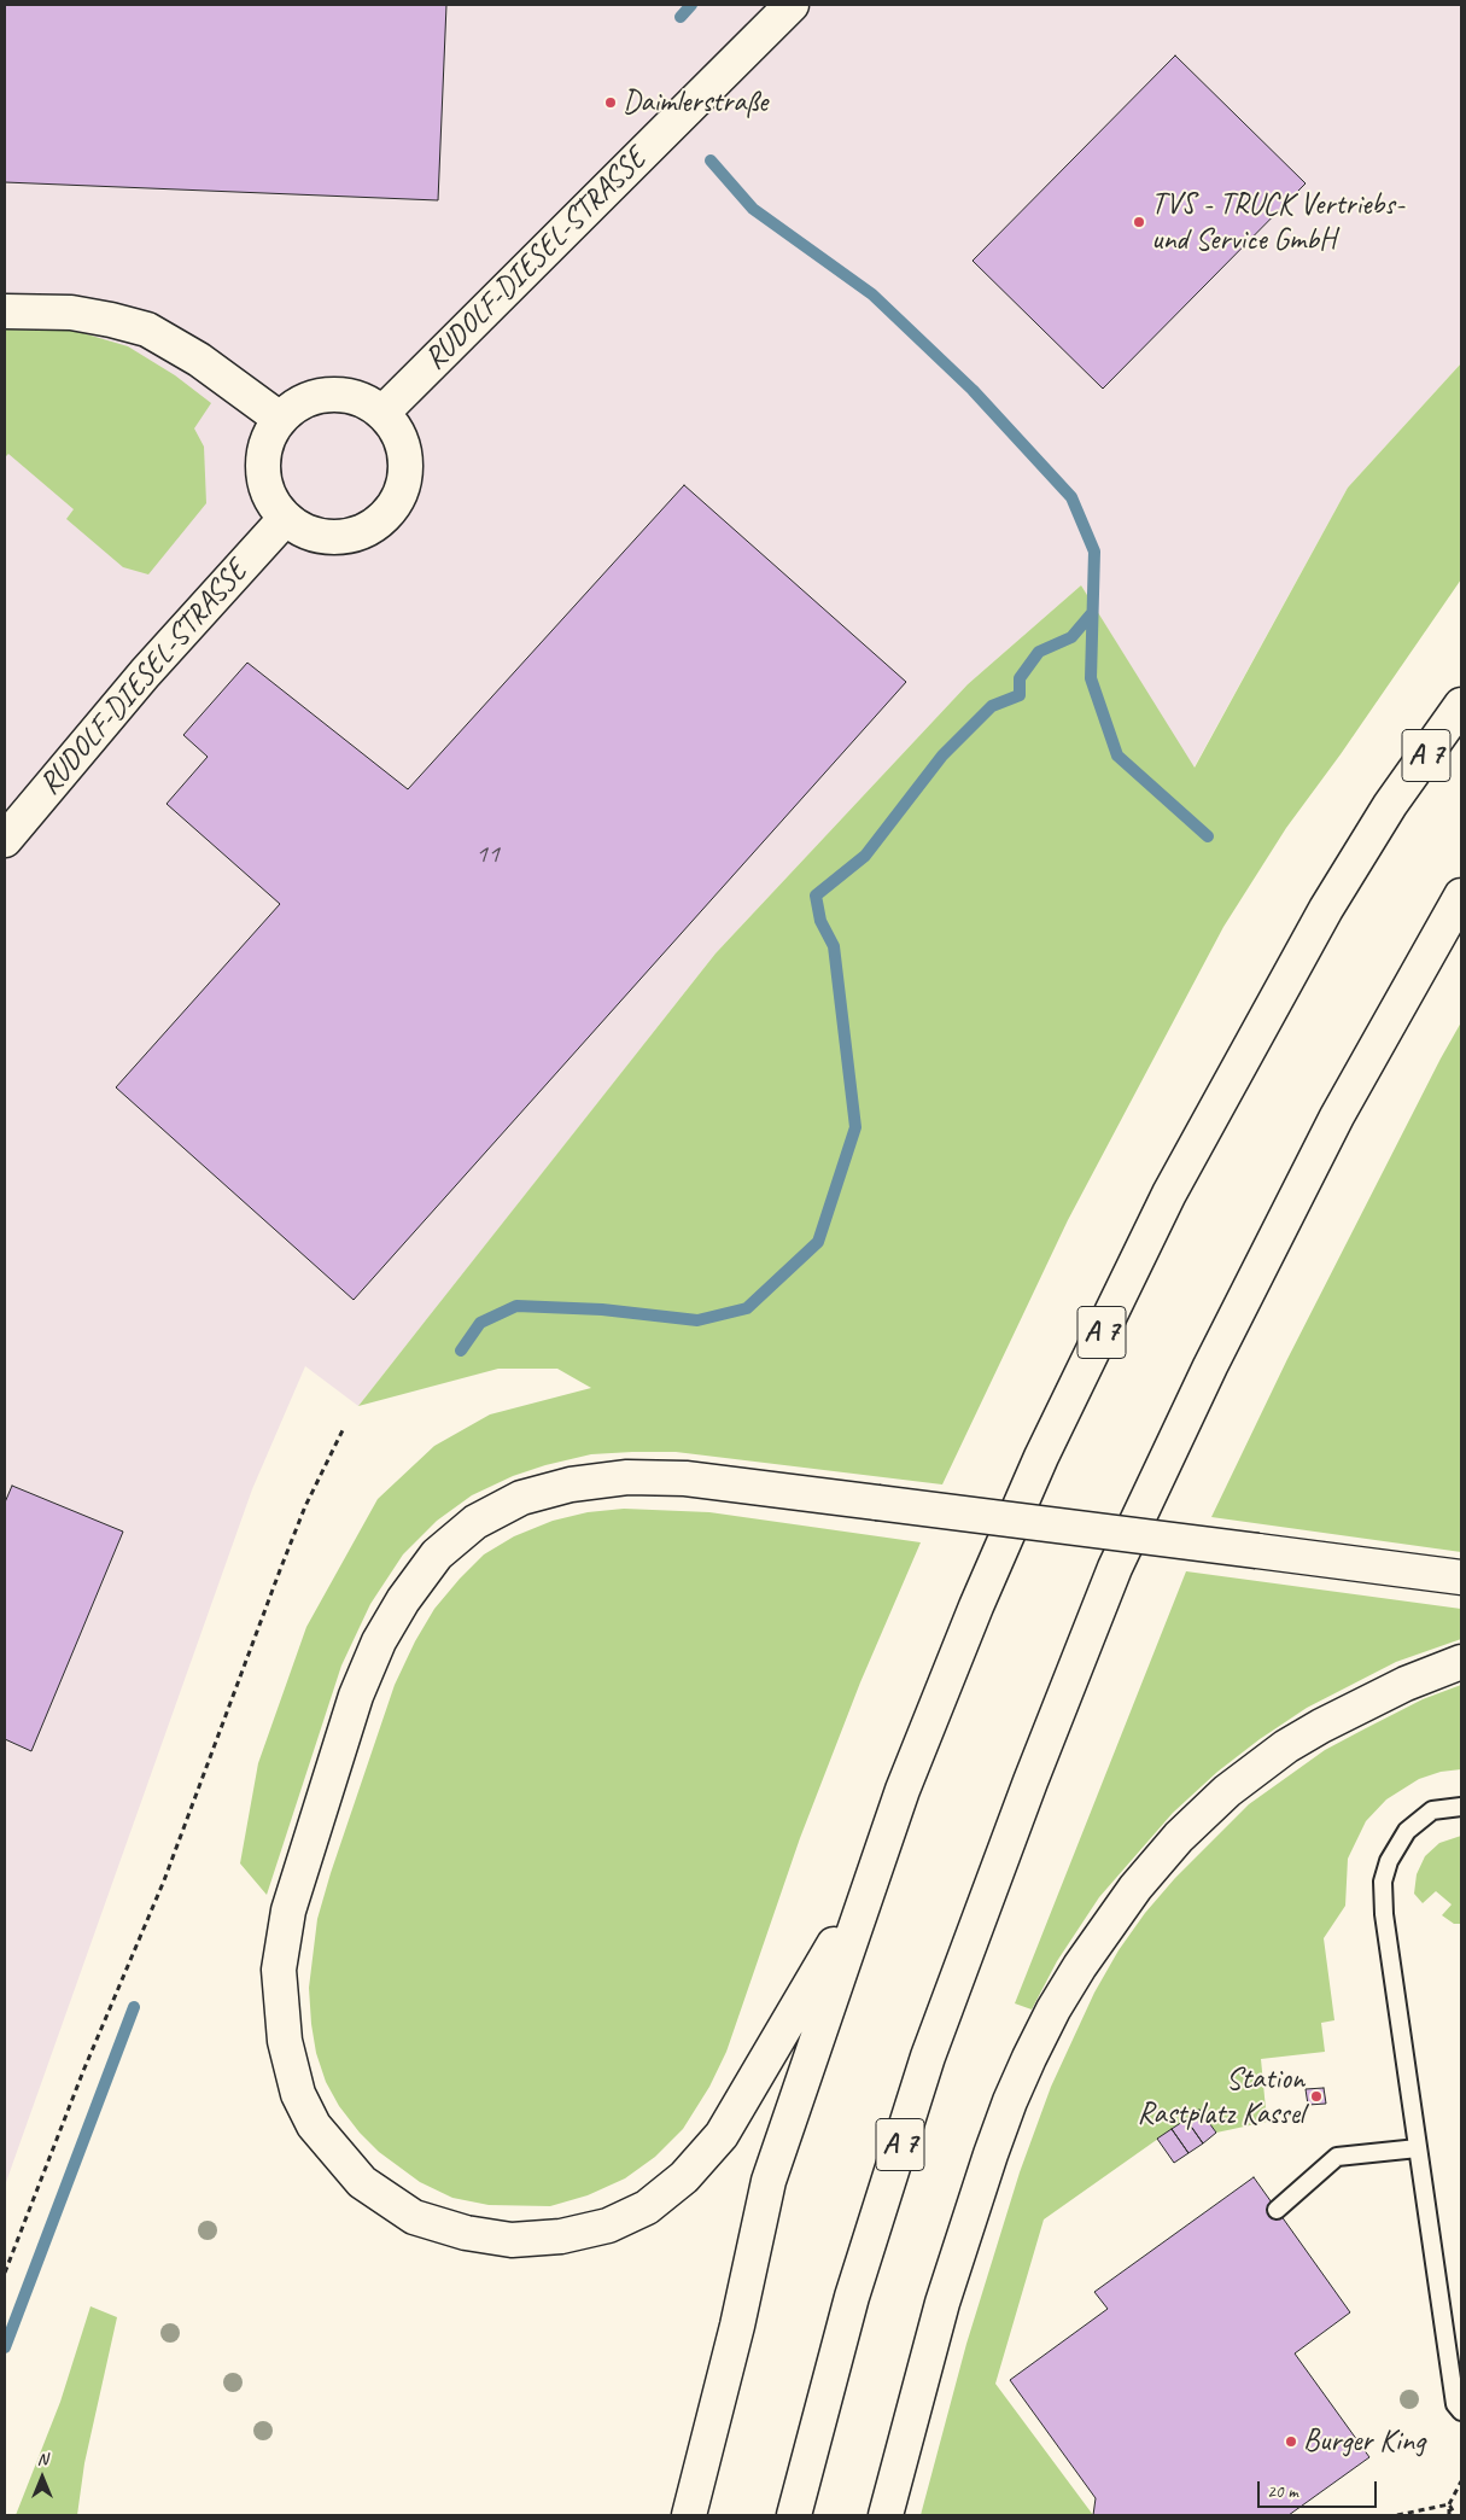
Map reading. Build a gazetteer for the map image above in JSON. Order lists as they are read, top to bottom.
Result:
{
  "streets": {
    "main road": ["RUDOLF-DIESEL-STRASSE", "A 7"]
  },
  "places": [
    "Daimlerstraße",
    "TVS - TRUCK Vertriebs- und Service GmbH",
    "Station Rastplatz Kassel",
    "Burger King"
  ],
  "house_numbers": ["11"],
  "scale_bar": "20 m",
  "north": "top"
}
